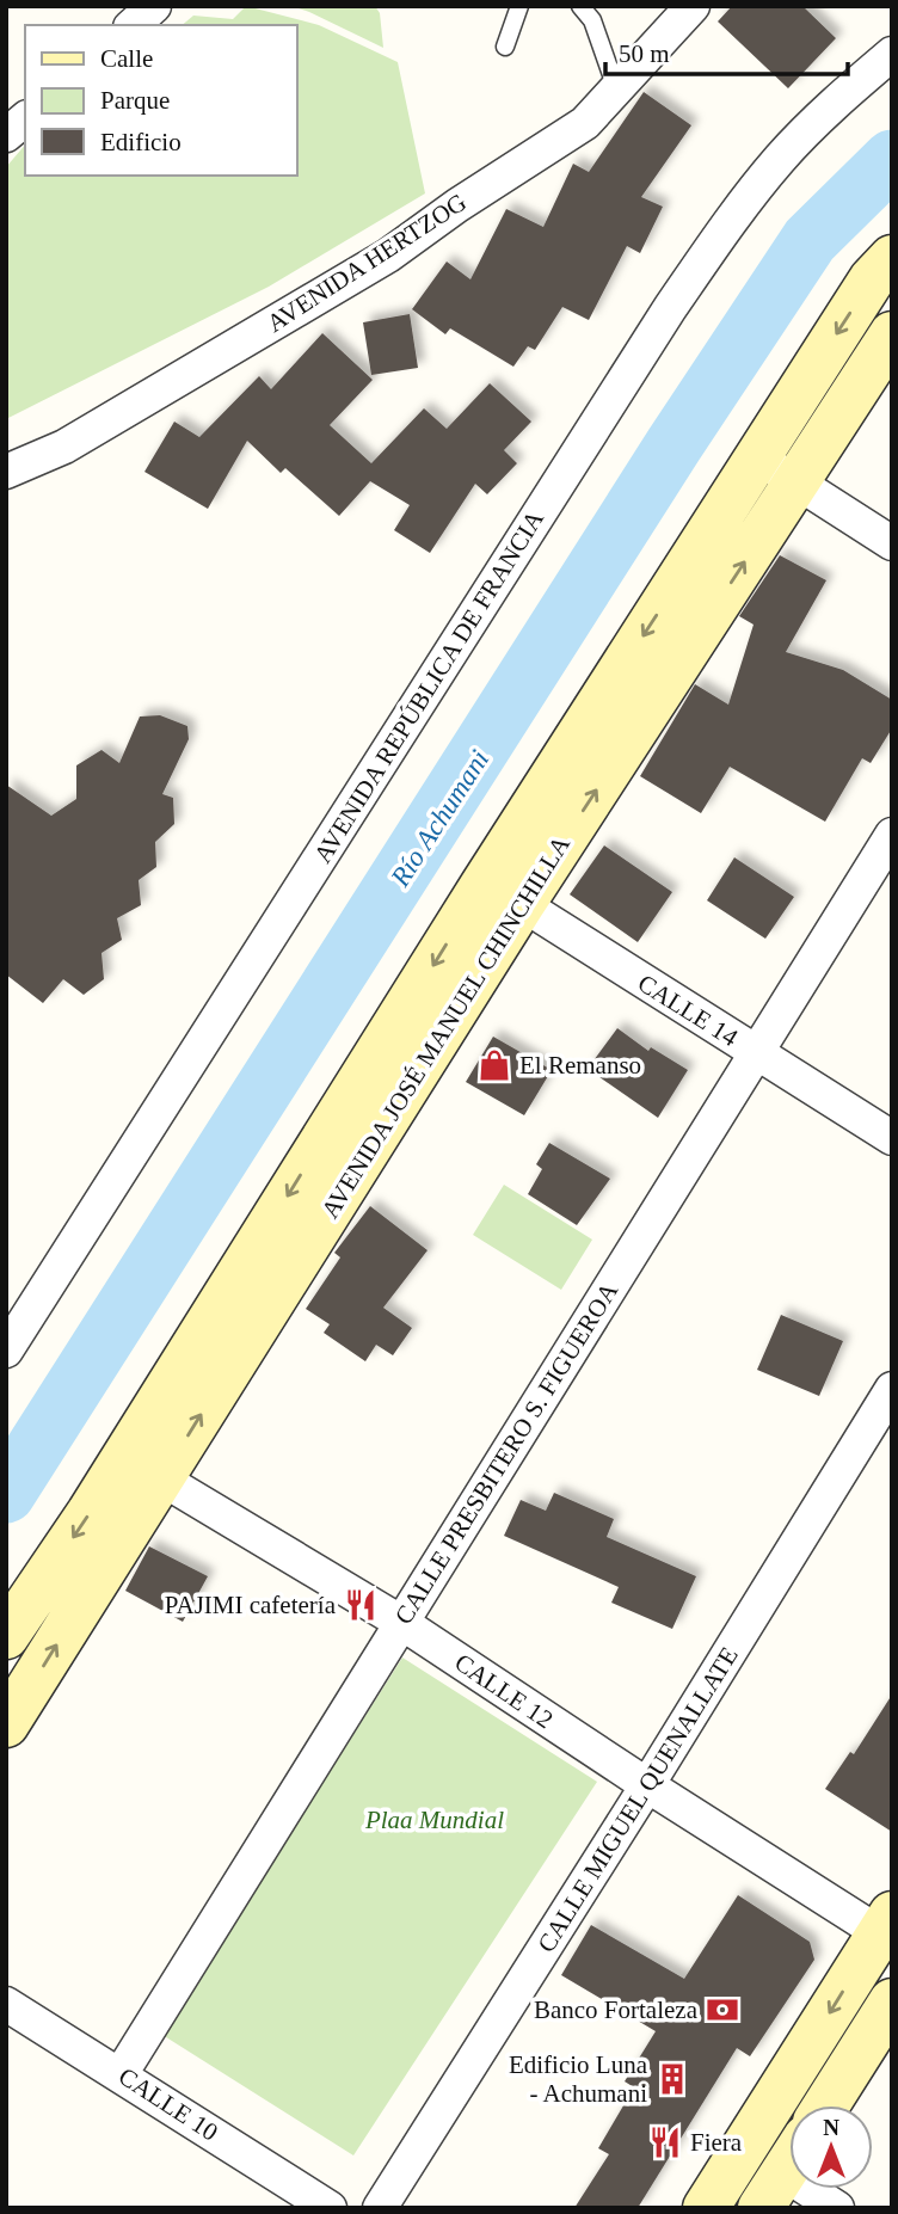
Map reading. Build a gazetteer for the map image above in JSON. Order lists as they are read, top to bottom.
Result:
{
  "streets": {
    "main road": ["AVENIDA JOSÉ MANUEL CHINCHILLA"],
    "street": [
      "AVENIDA HERTZOG",
      "AVENIDA REPÚBLICA DE FRANCIA",
      "CALLE 14",
      "CALLE PRESBITERO S. FIGUEROA",
      "CALLE 12",
      "CALLE MIGUEL QUENALLATE",
      "CALLE 10"
    ]
  },
  "crossings": [
    ["CALLE 14", "AVENIDA JOSÉ MANUEL CHINCHILLA"],
    ["CALLE 14", "CALLE PRESBITERO S. FIGUEROA"],
    ["AVENIDA JOSÉ MANUEL CHINCHILLA", "CALLE 12"],
    ["CALLE PRESBITERO S. FIGUEROA", "CALLE 12"],
    ["CALLE PRESBITERO S. FIGUEROA", "CALLE 10"],
    ["CALLE 12", "CALLE MIGUEL QUENALLATE"]
  ],
  "water": ["Río Achumani"],
  "parks": ["Plaa Mundial"],
  "places": {
    "shop": ["El Remanso"],
    "restaurant": ["PAJIMI cafetería", "Fiera"],
    "bank": ["Banco Fortaleza"],
    "building": ["Edificio Luna - Achumani"]
  },
  "legend": ["Calle", "Parque", "Edificio"],
  "scale_bar": "50 m",
  "north": "top"
}
